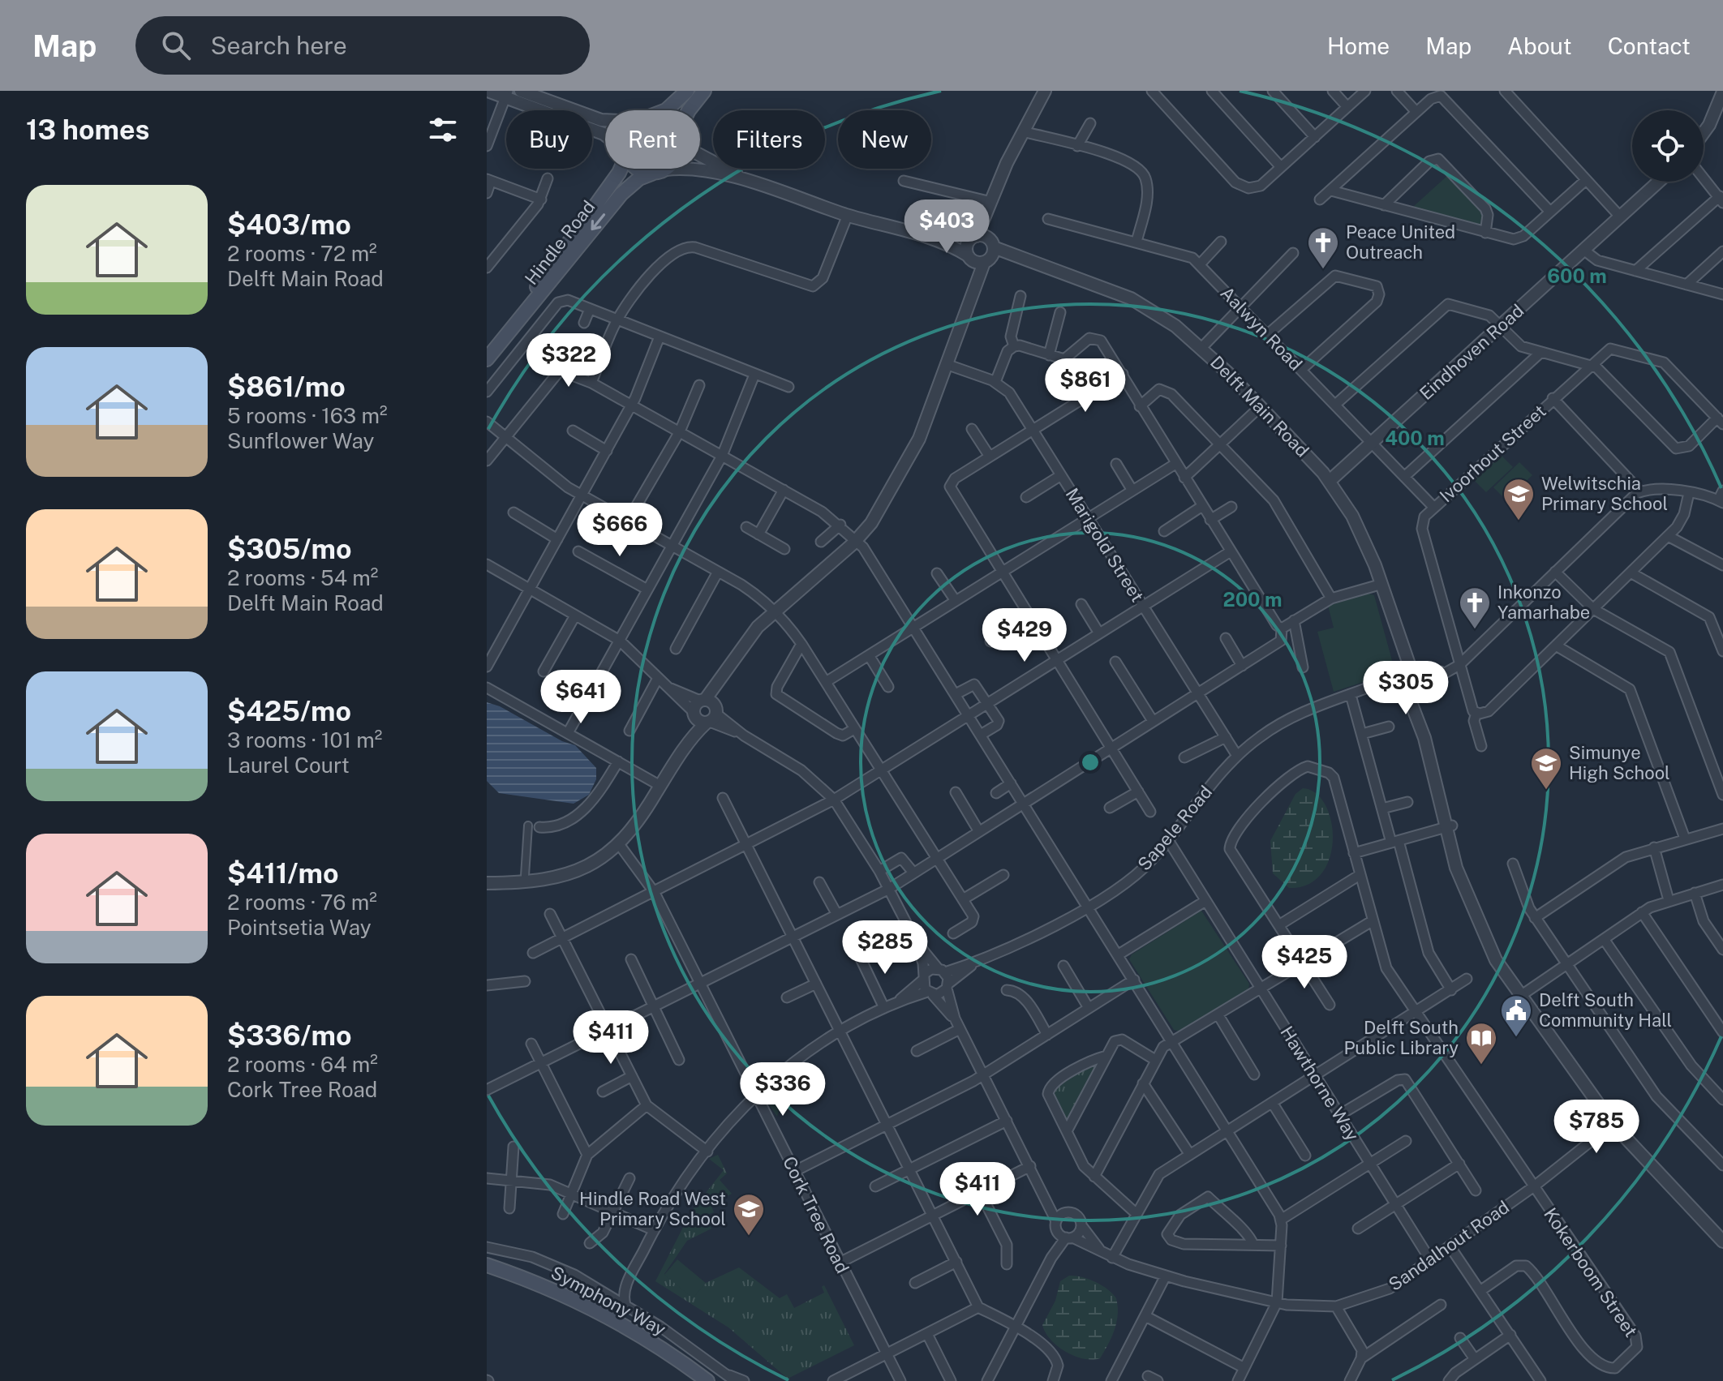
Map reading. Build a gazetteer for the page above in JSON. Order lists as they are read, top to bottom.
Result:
{
  "streets": {
    "main road": ["Hindle Road", "Symphony Way"],
    "street": [
      "Aalwyn Road",
      "Eindhoven Road",
      "Delft Main Road",
      "Ivoorhout Street",
      "Marigold Street",
      "Sapele Road",
      "Hawthorne Way",
      "Cork Tree Road",
      "Sandalhout Road",
      "Kokerboom Street"
    ]
  },
  "crossings": [
    ["Aalwyn Road", "Eindhoven Road"],
    ["Aalwyn Road", "Ivoorhout Street"],
    ["Eindhoven Road", "Delft Main Road"],
    ["Delft Main Road", "Sapele Road"],
    ["Marigold Street", "Sapele Road"],
    ["Sapele Road", "Hawthorne Way"],
    ["Hawthorne Way", "Sandalhout Road"],
    ["Sandalhout Road", "Kokerboom Street"]
  ],
  "places": {
    "church": ["Peace United Outreach", "Inkonzo Yamarhabe"],
    "school or university": ["Welwitschia Primary School", "Simunye High School", "Hindle Road West Primary School"],
    "public building": ["Delft South Community Hall"],
    "library": ["Delft South Public Library"]
  },
  "page": {
    "header": "Map",
    "search": "Search here",
    "nav": [
      "Home",
      "Map",
      "About",
      "Contact"
    ],
    "heading": "13 homes",
    "chip": [
      "Buy",
      "Rent",
      "Filters",
      "New"
    ],
    "list": [
      {
        "name": "$403/mo",
        "note": "2 rooms · 72 m² · Delft Main Road"
      },
      {
        "name": "$861/mo",
        "note": "5 rooms · 163 m² · Sunflower Way"
      },
      {
        "name": "$305/mo",
        "note": "2 rooms · 54 m² · Delft Main Road"
      },
      {
        "name": "$425/mo",
        "note": "3 rooms · 101 m² · Laurel Court"
      },
      {
        "name": "$411/mo",
        "note": "2 rooms · 76 m² · Pointsetia Way"
      },
      {
        "name": "$336/mo",
        "note": "2 rooms · 64 m² · Cork Tree Road"
      }
    ],
    "price": [
      "$403",
      "$322",
      "$861",
      "$666",
      "$429",
      "$305",
      "$641",
      "$285",
      "$425",
      "$411",
      "$336",
      "$785",
      "$411"
    ]
  },
  "rings": ["600 m", "400 m", "200 m"]
}
